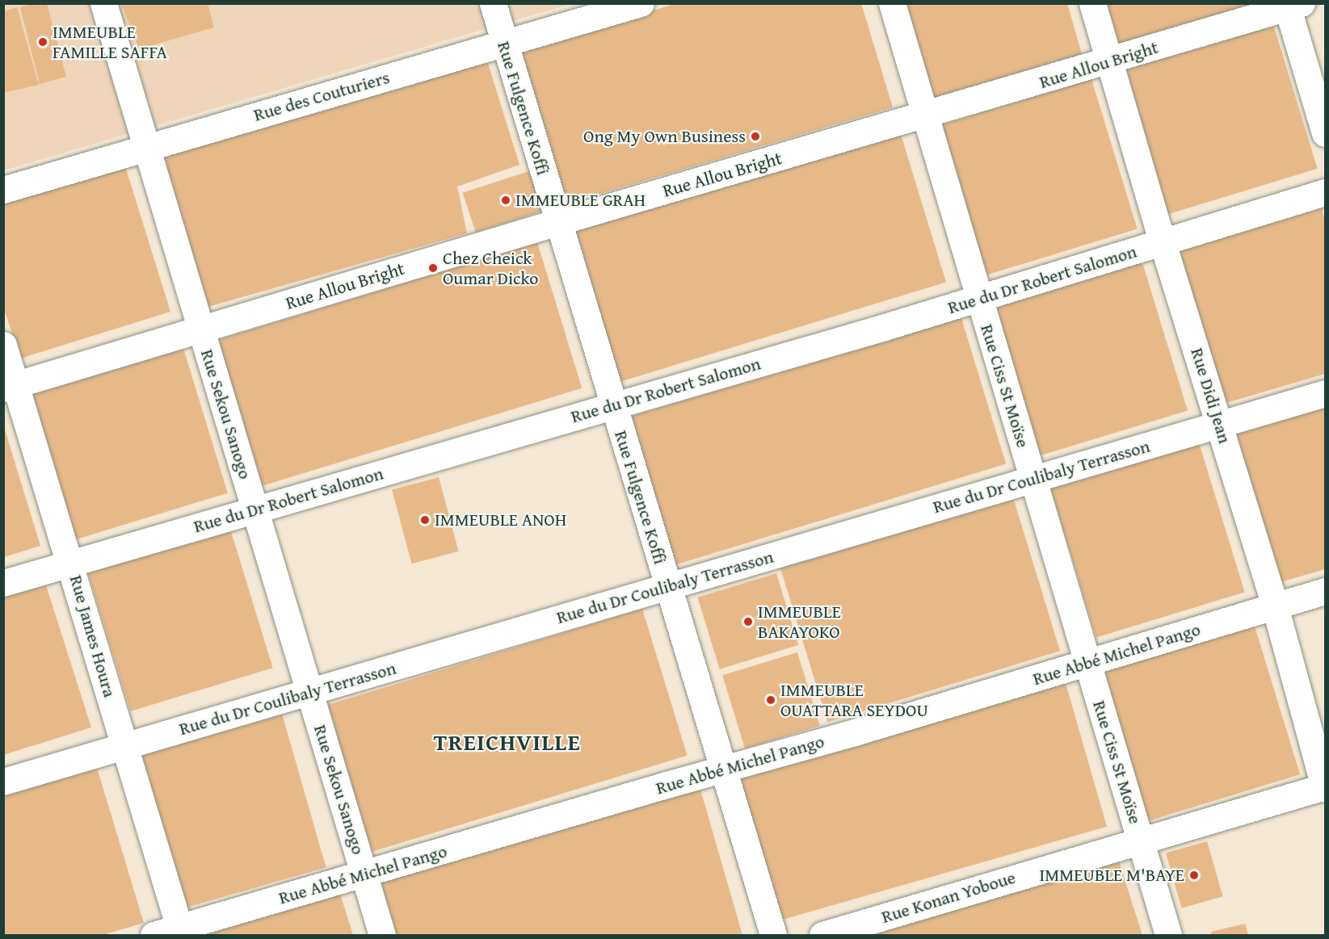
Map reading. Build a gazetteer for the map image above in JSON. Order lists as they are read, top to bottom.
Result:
{
  "streets": {
    "street": [
      "Rue Allou Bright",
      "Rue des Couturiers",
      "Rue Fulgence Koffi",
      "Rue du Dr Robert Salomon",
      "Rue Ciss St Moïse",
      "Rue Didi Jean",
      "Rue Sekou Sanogo",
      "Rue du Dr Coulibaly Terrasson",
      "Rue James Houra",
      "Rue Abbé Michel Pango",
      "Rue Konan Yoboue"
    ]
  },
  "crossings": [
    ["Rue Allou Bright", "Rue Fulgence Koffi"],
    ["Rue Allou Bright", "Rue Ciss St Moïse"],
    ["Rue Allou Bright", "Rue Didi Jean"],
    ["Rue Allou Bright", "Rue Sekou Sanogo"],
    ["Rue Allou Bright", "Rue James Houra"],
    ["Rue des Couturiers", "Rue Fulgence Koffi"],
    ["Rue des Couturiers", "Rue Sekou Sanogo"],
    ["Rue Fulgence Koffi", "Rue du Dr Robert Salomon"],
    ["Rue Fulgence Koffi", "Rue du Dr Coulibaly Terrasson"],
    ["Rue Fulgence Koffi", "Rue Abbé Michel Pango"],
    ["Rue du Dr Robert Salomon", "Rue Ciss St Moïse"],
    ["Rue du Dr Robert Salomon", "Rue Didi Jean"],
    ["Rue du Dr Robert Salomon", "Rue Sekou Sanogo"],
    ["Rue du Dr Robert Salomon", "Rue James Houra"],
    ["Rue Ciss St Moïse", "Rue du Dr Coulibaly Terrasson"],
    ["Rue Ciss St Moïse", "Rue Abbé Michel Pango"],
    ["Rue Ciss St Moïse", "Rue Konan Yoboue"],
    ["Rue Didi Jean", "Rue du Dr Coulibaly Terrasson"],
    ["Rue Didi Jean", "Rue Abbé Michel Pango"],
    ["Rue Didi Jean", "Rue Konan Yoboue"],
    ["Rue Sekou Sanogo", "Rue du Dr Coulibaly Terrasson"],
    ["Rue Sekou Sanogo", "Rue Abbé Michel Pango"],
    ["Rue du Dr Coulibaly Terrasson", "Rue James Houra"],
    ["Rue James Houra", "Rue Abbé Michel Pango"]
  ],
  "districts": ["TREICHVILLE"],
  "places": [
    "IMMEUBLE FAMILLE SAFFA",
    "Ong My Own Business",
    "IMMEUBLE GRAH",
    "Chez Cheick Oumar Dicko",
    "IMMEUBLE ANOH",
    "IMMEUBLE BAKAYOKO",
    "IMMEUBLE OUATTARA SEYDOU",
    "IMMEUBLE M'BAYE"
  ]
}
